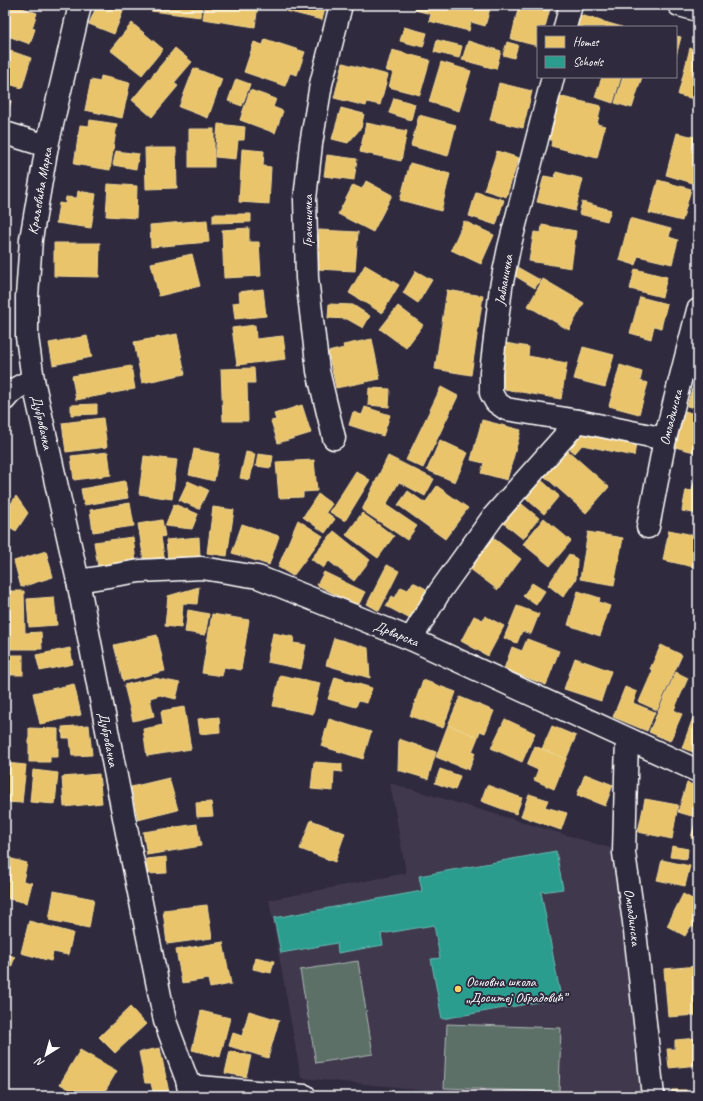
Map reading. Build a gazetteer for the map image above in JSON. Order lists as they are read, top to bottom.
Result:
{
  "streets": {
    "street": [
      "Краљевића Марка",
      "Грачаничка",
      "Јабланичка",
      "Омладинска",
      "Дубровачка",
      "Дрварска"
    ]
  },
  "crossings": [
    ["Краљевића Марка", "Дубровачка"],
    ["Јабланичка", "Омладинска"],
    ["Омладинска", "Дрварска"],
    ["Дубровачка", "Дрварска"]
  ],
  "places": ["Основна школа „Доситеј Обрадовић”"],
  "legend": ["Homes", "Schools"],
  "north": "bottom left"
}
